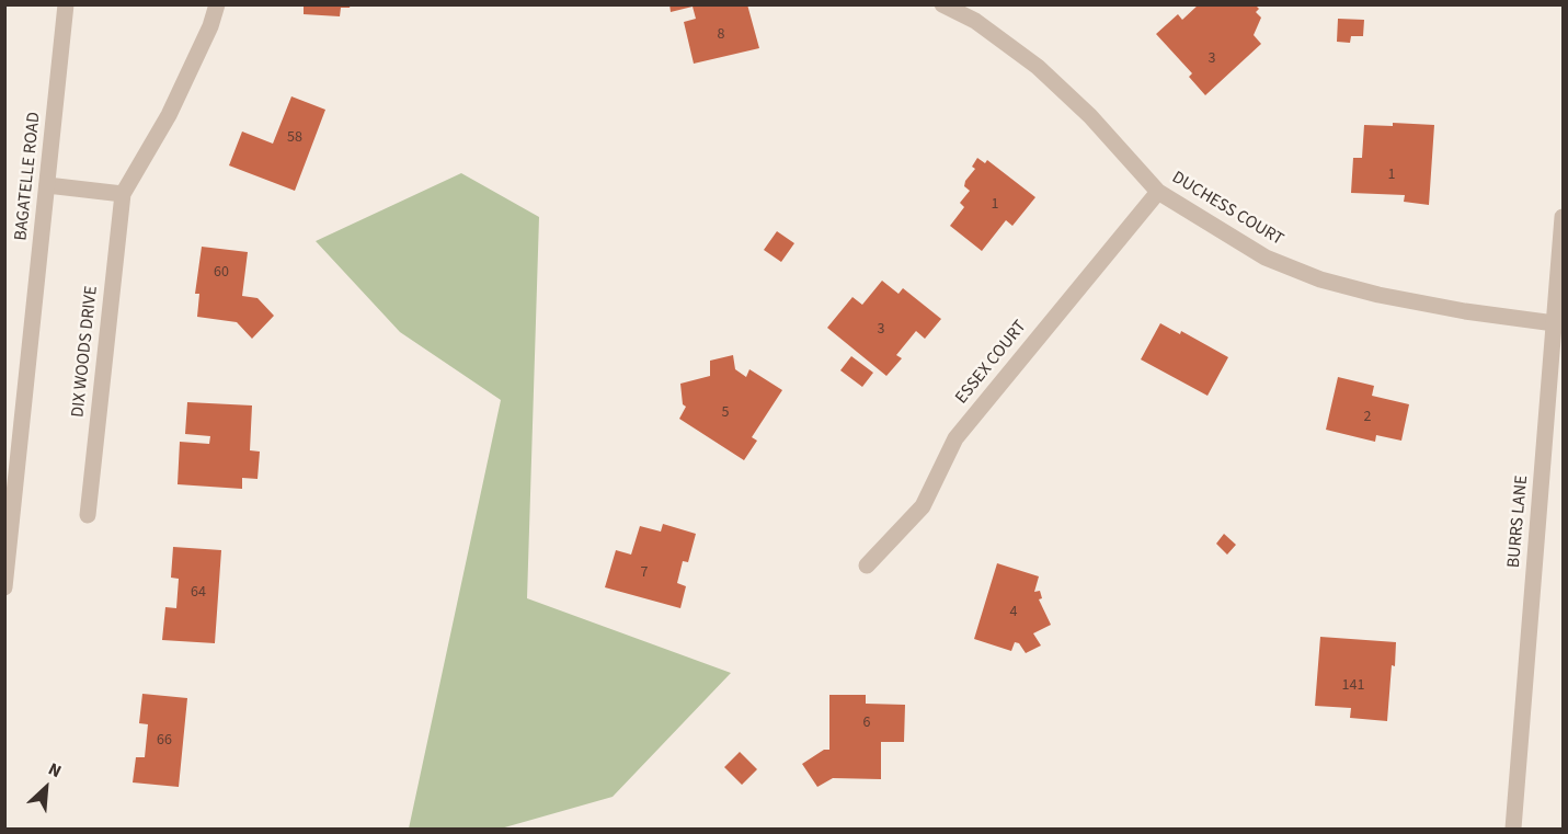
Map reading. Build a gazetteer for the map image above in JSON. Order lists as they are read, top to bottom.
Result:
{
  "streets": {
    "street": [
      "BAGATELLE ROAD",
      "DUCHESS COURT",
      "DIX WOODS DRIVE",
      "ESSEX COURT",
      "BURRS LANE"
    ]
  },
  "crossings": [
    ["DUCHESS COURT", "ESSEX COURT"],
    ["DUCHESS COURT", "BURRS LANE"]
  ],
  "house_numbers": [
    "8",
    "3",
    "58",
    "1",
    "1",
    "60",
    "3",
    "5",
    "2",
    "7",
    "64",
    "4",
    "141",
    "6",
    "66"
  ],
  "north": "top right"
}
